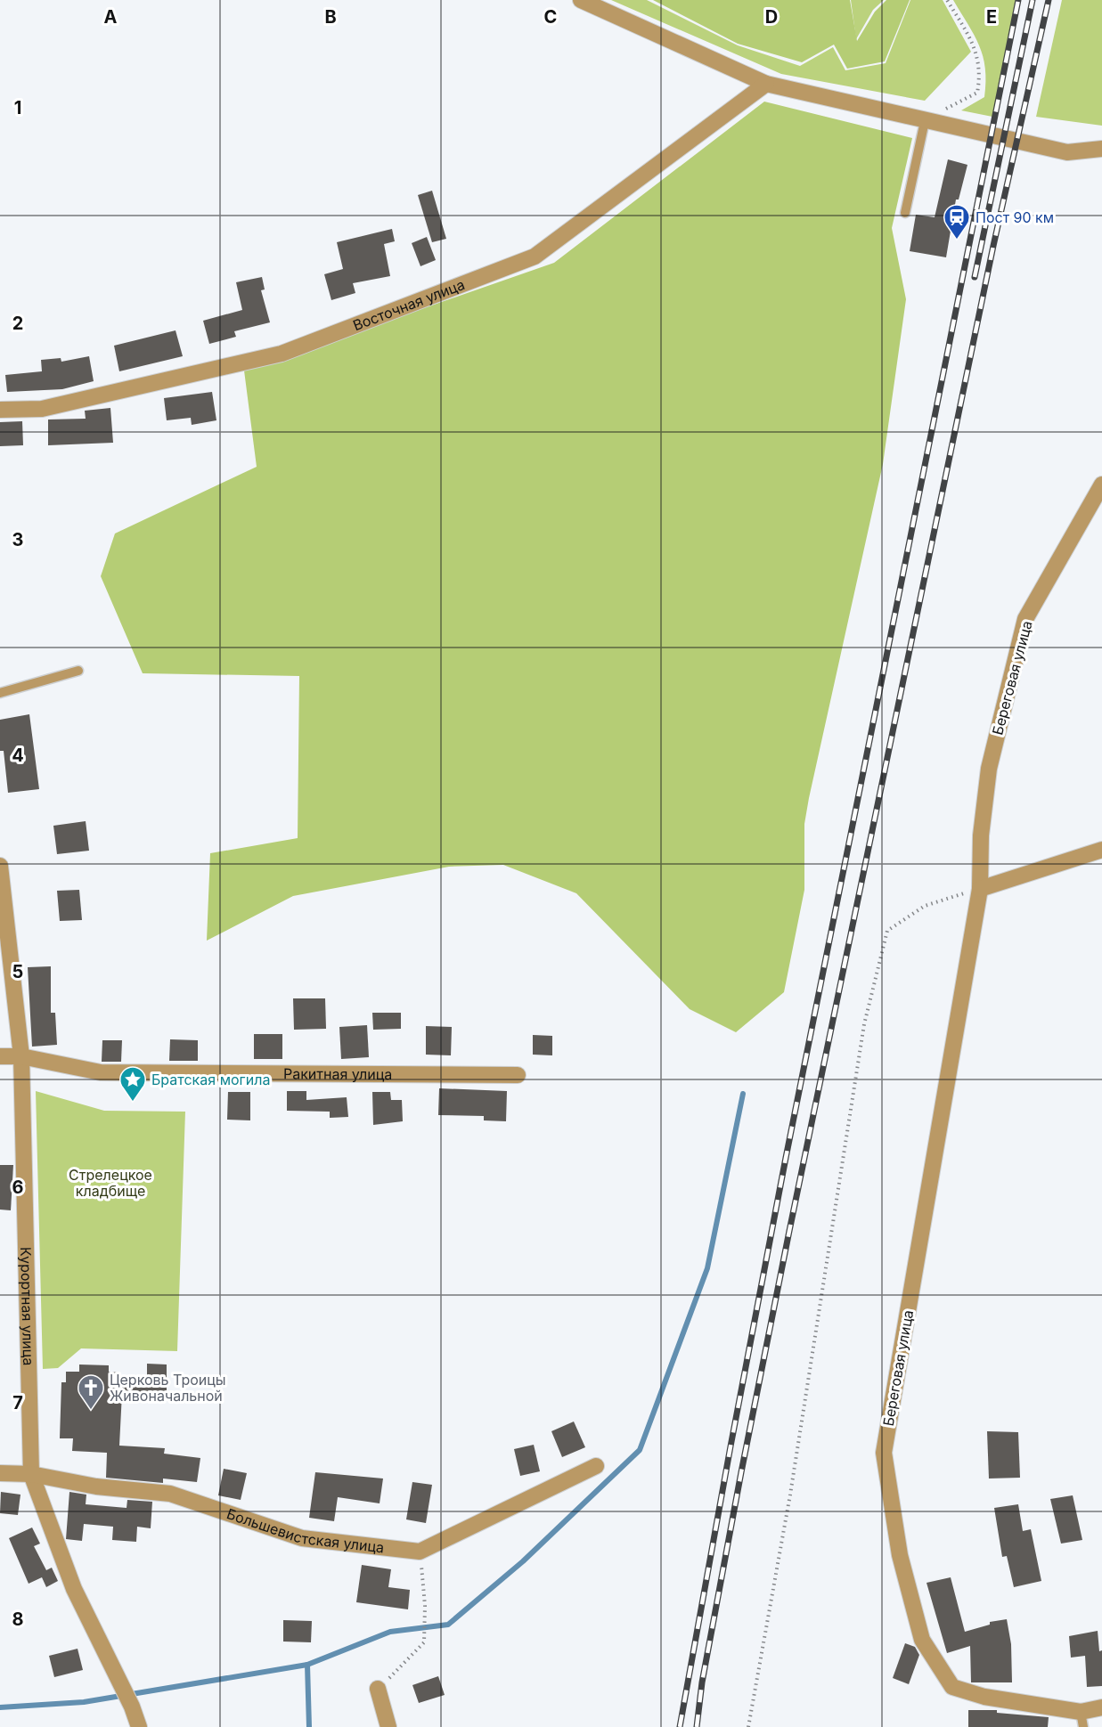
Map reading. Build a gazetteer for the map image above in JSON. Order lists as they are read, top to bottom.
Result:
{
  "streets": {
    "street": [
      "Восточная улица",
      "Береговая улица",
      "Ракитная улица",
      "Курортная улица",
      "Большевистская улица"
    ]
  },
  "crossings": [
    ["Ракитная улица", "Курортная улица"],
    ["Курортная улица", "Большевистская улица"]
  ],
  "parks": ["Стрелецкое кладбище"],
  "places": {
    "station": ["Пост 90 км"],
    "place": ["Братская могила"],
    "church": ["Церковь Троицы Живоначальной"]
  },
  "grid": {
    "columns": [
      "A",
      "B",
      "C",
      "D",
      "E"
    ],
    "rows": [
      "1",
      "2",
      "3",
      "4",
      "5",
      "6",
      "7",
      "8"
    ]
  }
}
